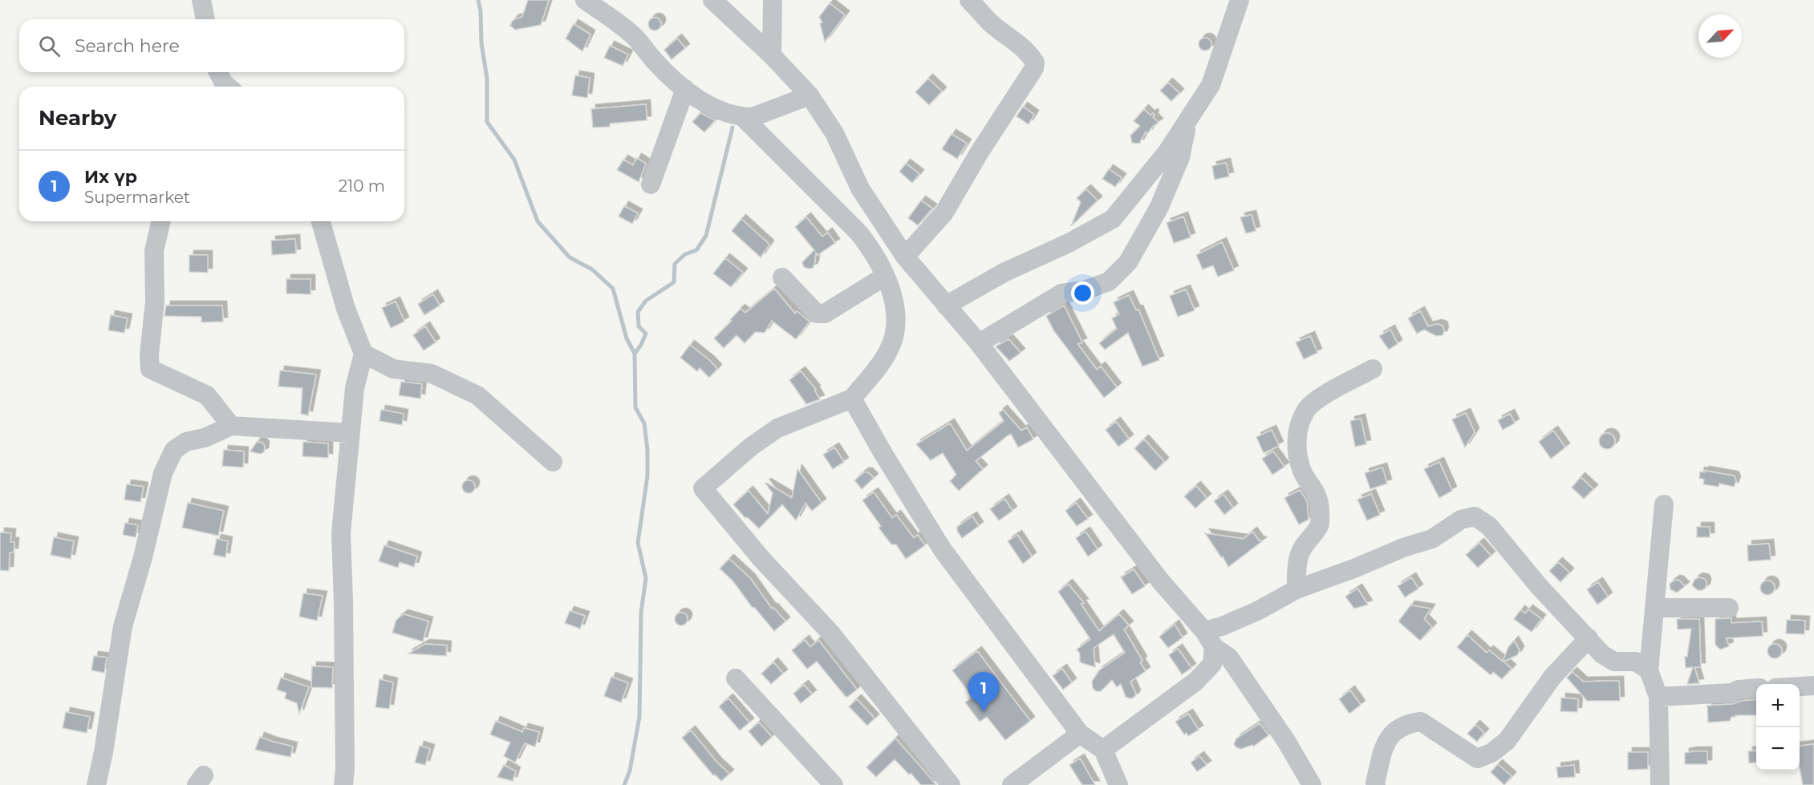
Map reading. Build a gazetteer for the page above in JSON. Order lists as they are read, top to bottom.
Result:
{
  "north": "top right",
  "page": {
    "search": "Search here",
    "heading": "Nearby",
    "list": [
      {
        "mark": "1",
        "name": "Их үр",
        "note": "Supermarket",
        "value": "210 m"
      }
    ],
    "pins": "1",
    "map_buttons": ["+", "−"]
  }
}
